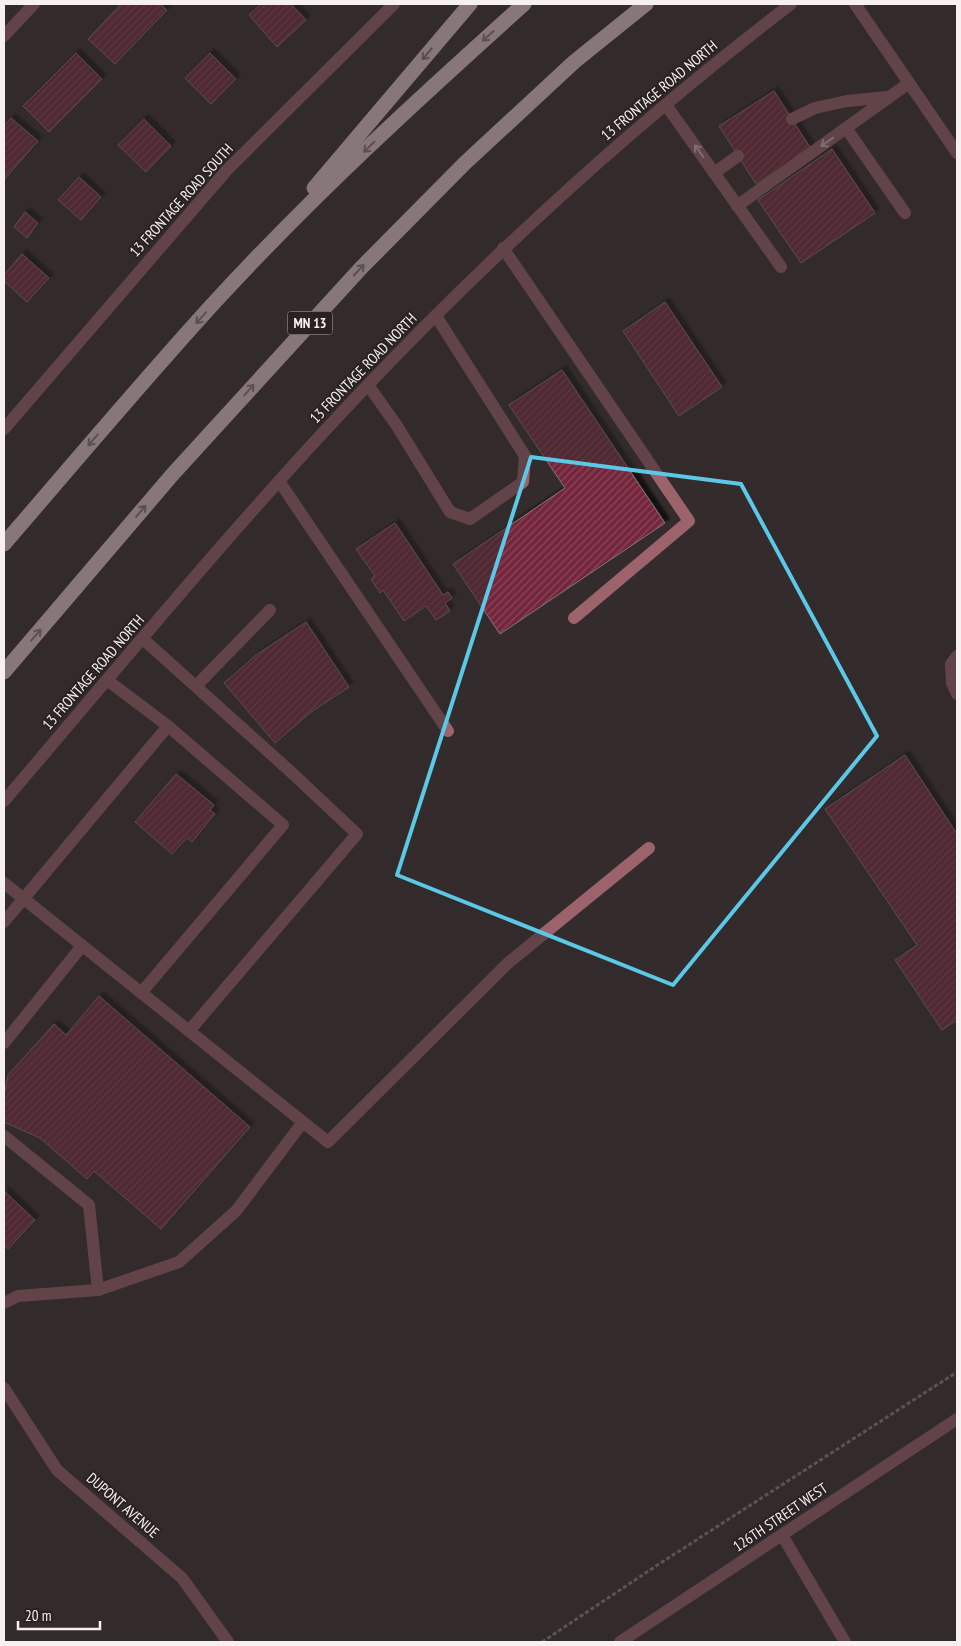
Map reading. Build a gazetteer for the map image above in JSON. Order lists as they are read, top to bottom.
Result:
{
  "streets": {
    "highway": ["MN 13"],
    "street": [
      "13 FRONTAGE ROAD NORTH",
      "13 FRONTAGE ROAD SOUTH",
      "DUPONT AVENUE",
      "126TH STREET WEST"
    ]
  },
  "scale_bar": "20 m"
}
